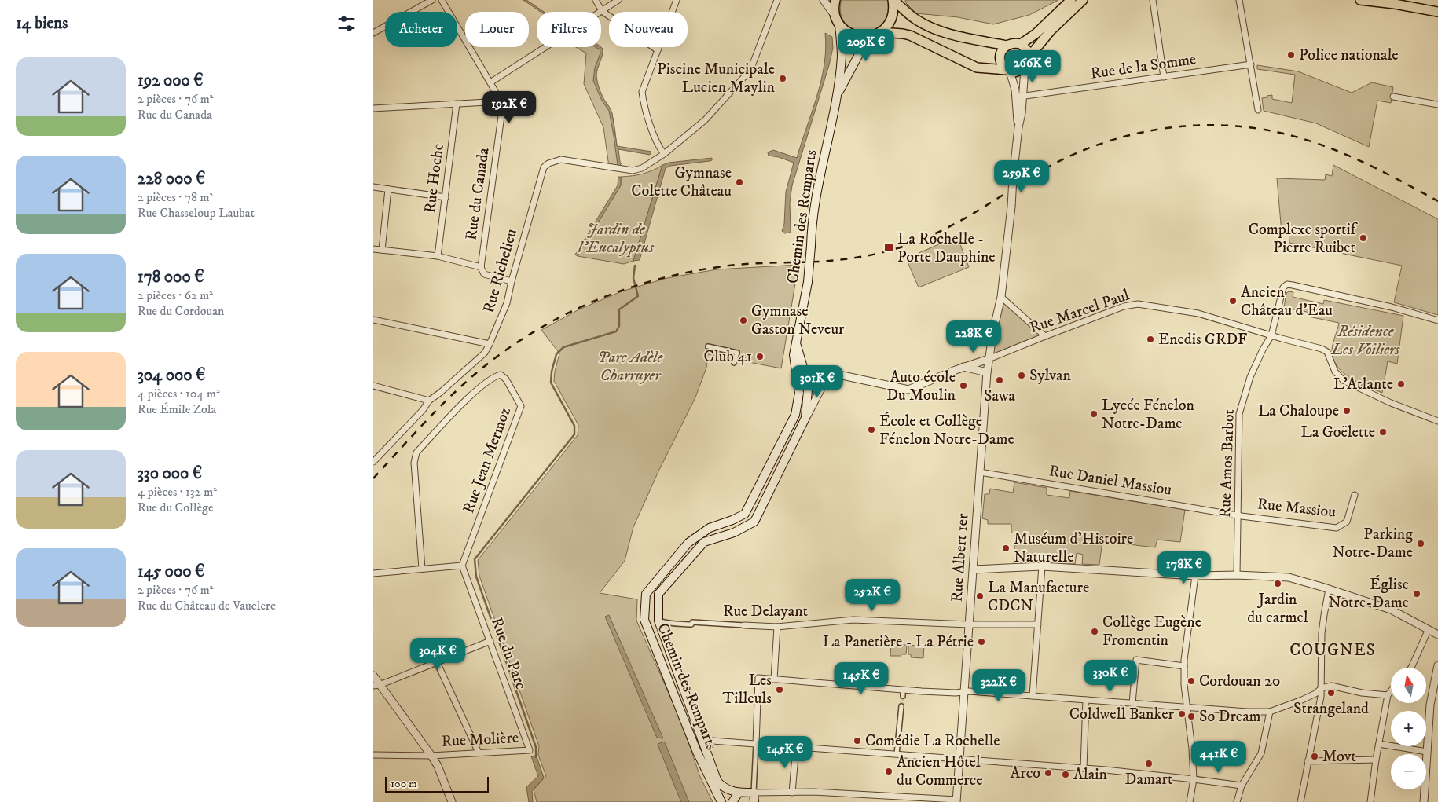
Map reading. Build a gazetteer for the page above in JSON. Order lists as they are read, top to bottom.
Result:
{
  "streets": {
    "main road": ["Chemin des Remparts"],
    "street": [
      "Rue de la Somme",
      "Rue Hoche",
      "Rue du Canada",
      "Rue Richelieu",
      "Rue Marcel Paul",
      "Rue Jean Mermoz",
      "Rue Amos Barbot",
      "Rue Daniel Massiou",
      "Rue Massiou",
      "Rue Albert 1er",
      "Rue Delayant",
      "Rue du Parc",
      "Rue Molière"
    ]
  },
  "crossings": [
    ["Rue de la Somme", "Rue Albert 1er"],
    ["Chemin des Remparts", "Rue Delayant"],
    ["Rue Marcel Paul", "Rue Amos Barbot"],
    ["Rue Marcel Paul", "Rue Albert 1er"],
    ["Rue Jean Mermoz", "Rue du Parc"],
    ["Rue Amos Barbot", "Rue Daniel Massiou"],
    ["Rue Amos Barbot", "Rue Massiou"],
    ["Rue Daniel Massiou", "Rue Massiou"],
    ["Rue Daniel Massiou", "Rue Albert 1er"],
    ["Rue Albert 1er", "Rue Delayant"],
    ["Rue du Parc", "Rue Molière"]
  ],
  "districts": ["COUGNES"],
  "parks": ["Jardin de l'Eucalyptus", "Résidence Les Voiliers", "Parc Adèle Charruyer"],
  "places": {
    "other": [
      "Police nationale",
      "Piscine Municipale Lucien Maylin",
      "Gymnase Colette Château",
      "Complexe sportif Pierre Ruibet",
      "Ancien Château d'Eau",
      "Gymnase Gaston Neveur",
      "Enedis GRDF",
      "Club 41",
      "Sylvan",
      "Sawa",
      "L'Atlante",
      "Auto école Du Moulin",
      "La Chaloupe",
      "Lycée Fénelon Notre-Dame",
      "École et Collège Fénelon Notre-Dame",
      "La Goëlette",
      "Parking Notre-Dame",
      "Muséum d'Histoire Naturelle",
      "Jardin du carmel",
      "Église Notre-Dame",
      "La Manufacture CDCN",
      "Collège Eugène Fromentin",
      "La Panetière - La Pétrie",
      "Cordouan 20",
      "Les Tilleuls",
      "Strangeland",
      "Coldwell Banker",
      "So Dream",
      "Comédie La Rochelle",
      "Movt",
      "Damart",
      "Ancien Hôtel du Commerce",
      "Arco",
      "Alain"
    ],
    "transit": ["La Rochelle - Porte Dauphine"]
  },
  "scale_bar": "100 m",
  "north": "top",
  "page": {
    "heading": "14 biens",
    "chip": [
      "Acheter",
      "Louer",
      "Filtres",
      "Nouveau"
    ],
    "price": [
      "209K €",
      "266K €",
      "192K €",
      "259K €",
      "228K €",
      "301K €",
      "178K €",
      "252K €",
      "304K €",
      "330K €",
      "145K €",
      "322K €",
      "145K €",
      "441K €"
    ],
    "list": [
      {
        "name": "192 000 €",
        "note": "2 pièces · 76 m² · Rue du Canada"
      },
      {
        "name": "228 000 €",
        "note": "2 pièces · 78 m² · Rue Chasseloup Laubat"
      },
      {
        "name": "178 000 €",
        "note": "2 pièces · 62 m² · Rue du Cordouan"
      },
      {
        "name": "304 000 €",
        "note": "4 pièces · 104 m² · Rue Émile Zola"
      },
      {
        "name": "330 000 €",
        "note": "4 pièces · 132 m² · Rue du Collège"
      },
      {
        "name": "145 000 €",
        "note": "2 pièces · 76 m² · Rue du Château de Vauclerc"
      }
    ],
    "map_buttons": ["+", "−"],
    "scale": "100 m"
  }
}
